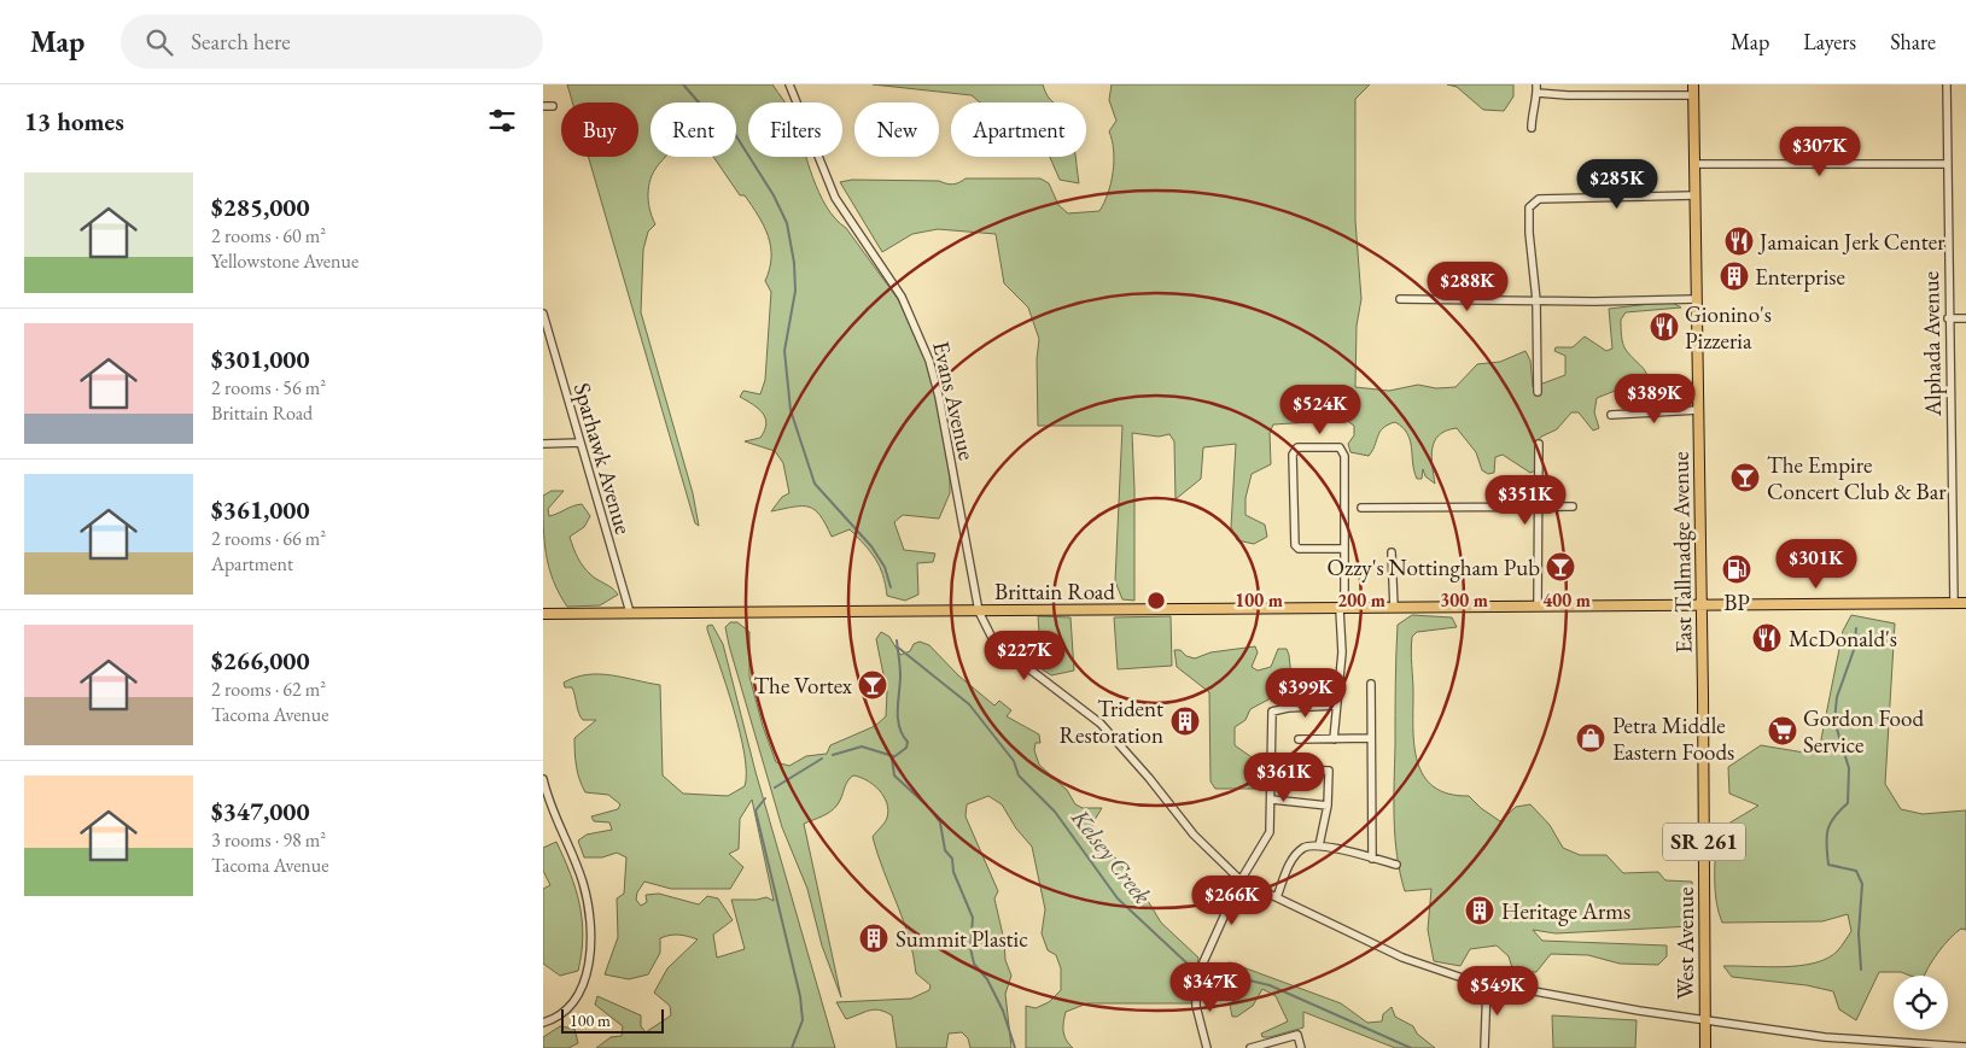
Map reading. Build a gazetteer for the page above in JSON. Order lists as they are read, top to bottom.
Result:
{
  "streets": {
    "main road": [
      "East Tallmadge Avenue",
      "Brittain Road",
      "SR 261",
      "West Avenue"
    ],
    "street": ["Alphada Avenue", "Evans Avenue", "Sparhawk Avenue"]
  },
  "crossings": [
    ["Alphada Avenue", "Brittain Road"],
    ["Evans Avenue", "Brittain Road"],
    ["Evans Avenue", "West Avenue"],
    ["Sparhawk Avenue", "Brittain Road"],
    ["East Tallmadge Avenue", "Brittain Road"],
    ["East Tallmadge Avenue", "West Avenue"]
  ],
  "water": ["Kelsey Creek"],
  "places": {
    "restaurant": ["Jamaican Jerk Center", "Gionino's Pizzeria", "McDonald's"],
    "building": [
      "Enterprise",
      "Trident Restoration",
      "Heritage Arms",
      "Summit Plastic"
    ],
    "bar": ["The Empire Concert Club & Bar", "Ozzy's Nottingham Pub", "The Vortex"],
    "fuel station": ["BP"],
    "supermarket": ["Gordon Food Service"],
    "shop": ["Petra Middle Eastern Foods"]
  },
  "scale_bar": "100 m",
  "page": {
    "header": "Map",
    "search": "Search here",
    "nav": ["Map", "Layers", "Share"],
    "heading": "13 homes",
    "chip": [
      "Buy",
      "Rent",
      "Filters",
      "New",
      "Apartment"
    ],
    "price": [
      "$307K",
      "$285K",
      "$288K",
      "$389K",
      "$524K",
      "$351K",
      "$301K",
      "$227K",
      "$399K",
      "$361K",
      "$266K",
      "$347K",
      "$549K"
    ],
    "list": [
      {
        "name": "$285,000",
        "note": "2 rooms · 60 m² · Yellowstone Avenue"
      },
      {
        "name": "$301,000",
        "note": "2 rooms · 56 m² · Brittain Road"
      },
      {
        "name": "$361,000",
        "note": "2 rooms · 66 m² · Apartment"
      },
      {
        "name": "$266,000",
        "note": "2 rooms · 62 m² · Tacoma Avenue"
      },
      {
        "name": "$347,000",
        "note": "3 rooms · 98 m² · Tacoma Avenue"
      }
    ],
    "scale": "100 m"
  },
  "rings": [
    "100 m",
    "200 m",
    "300 m",
    "400 m"
  ]
}
